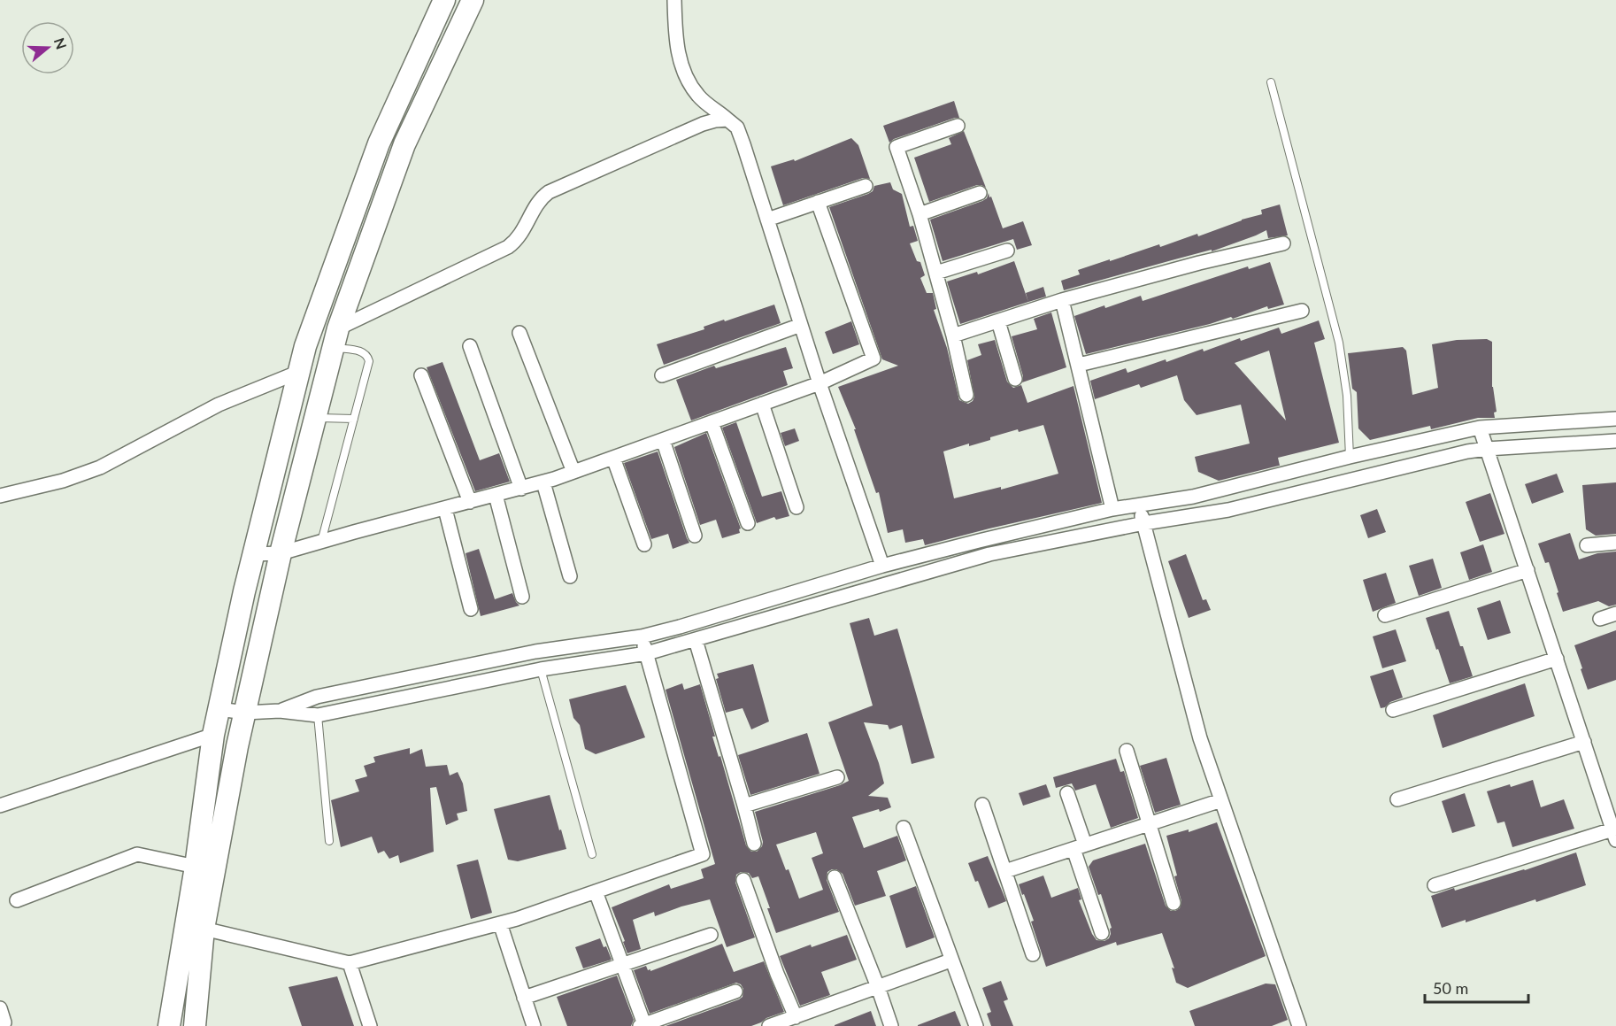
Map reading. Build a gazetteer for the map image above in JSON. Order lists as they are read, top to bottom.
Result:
{
  "scale_bar": "50 m",
  "north": "right"
}
